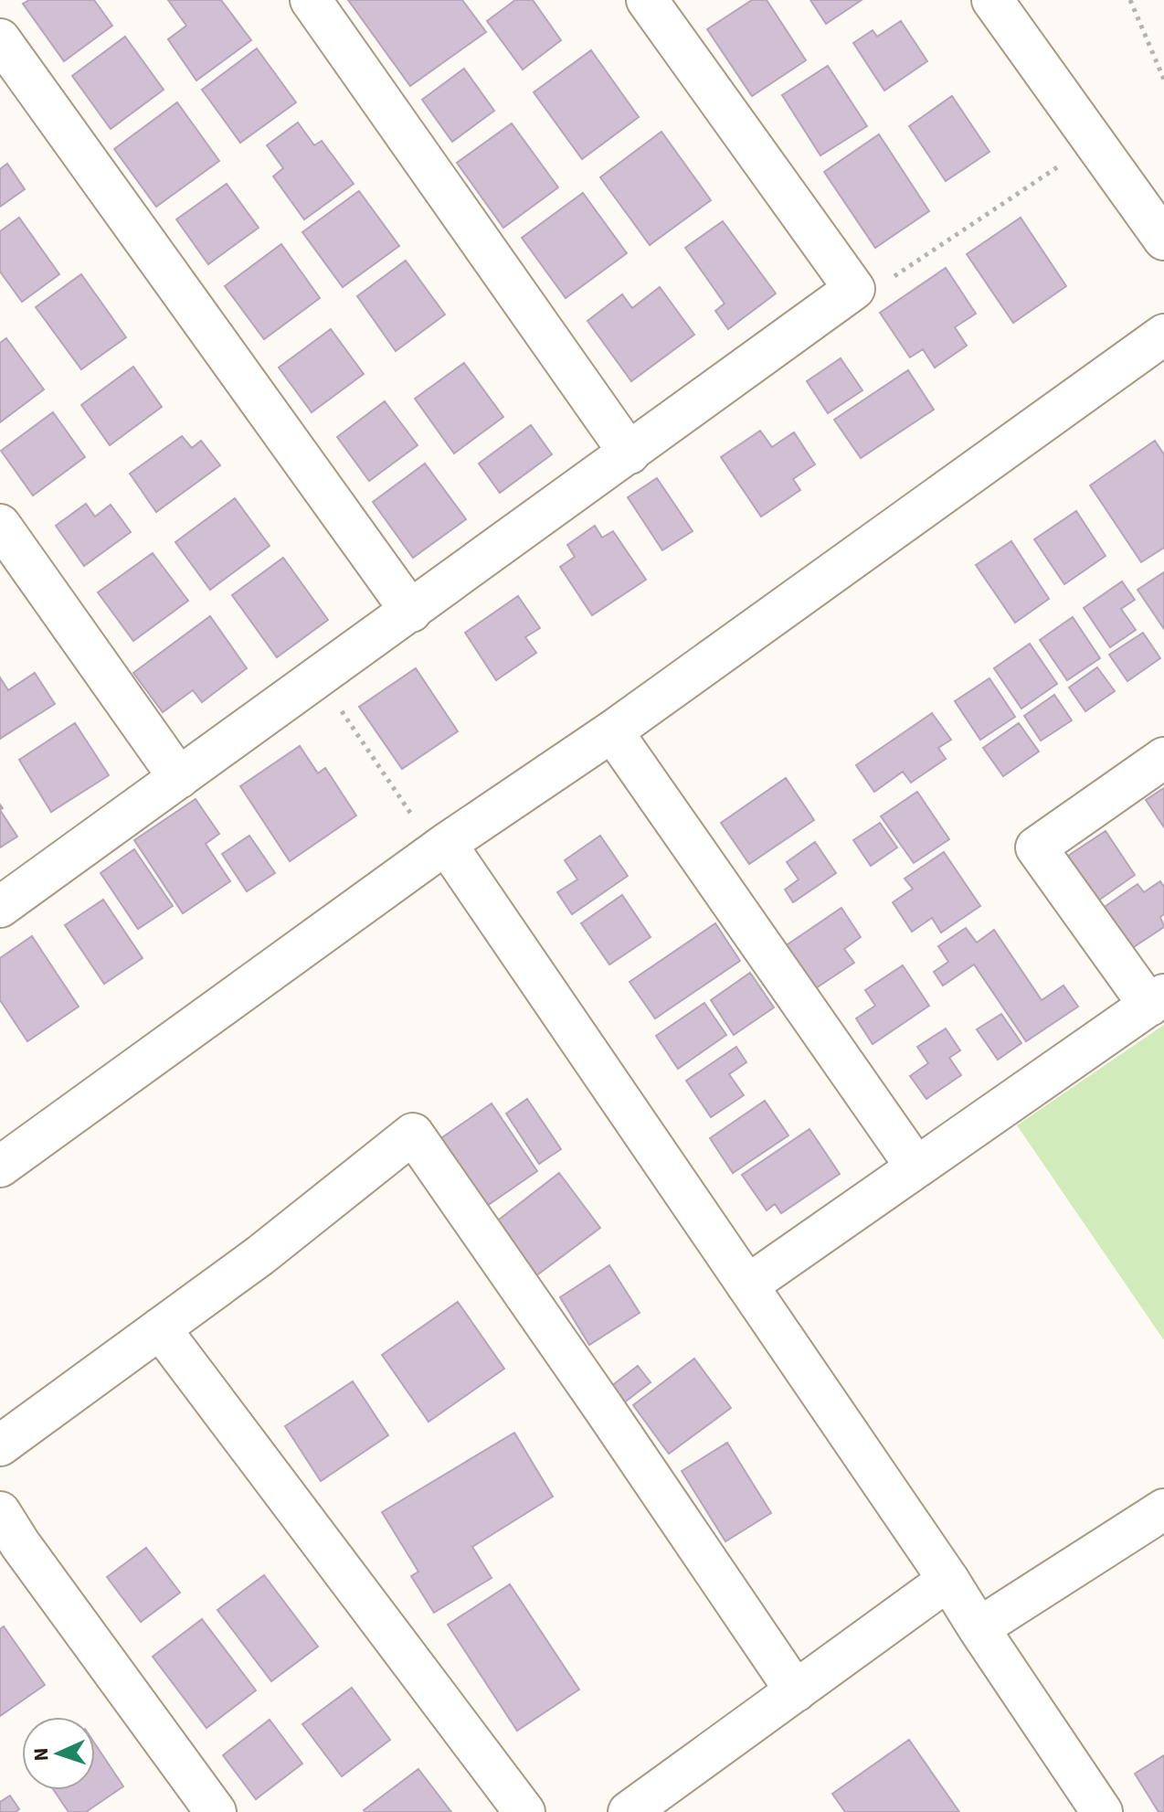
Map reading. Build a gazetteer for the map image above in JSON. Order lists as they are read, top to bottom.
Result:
{
  "north": "left"
}
